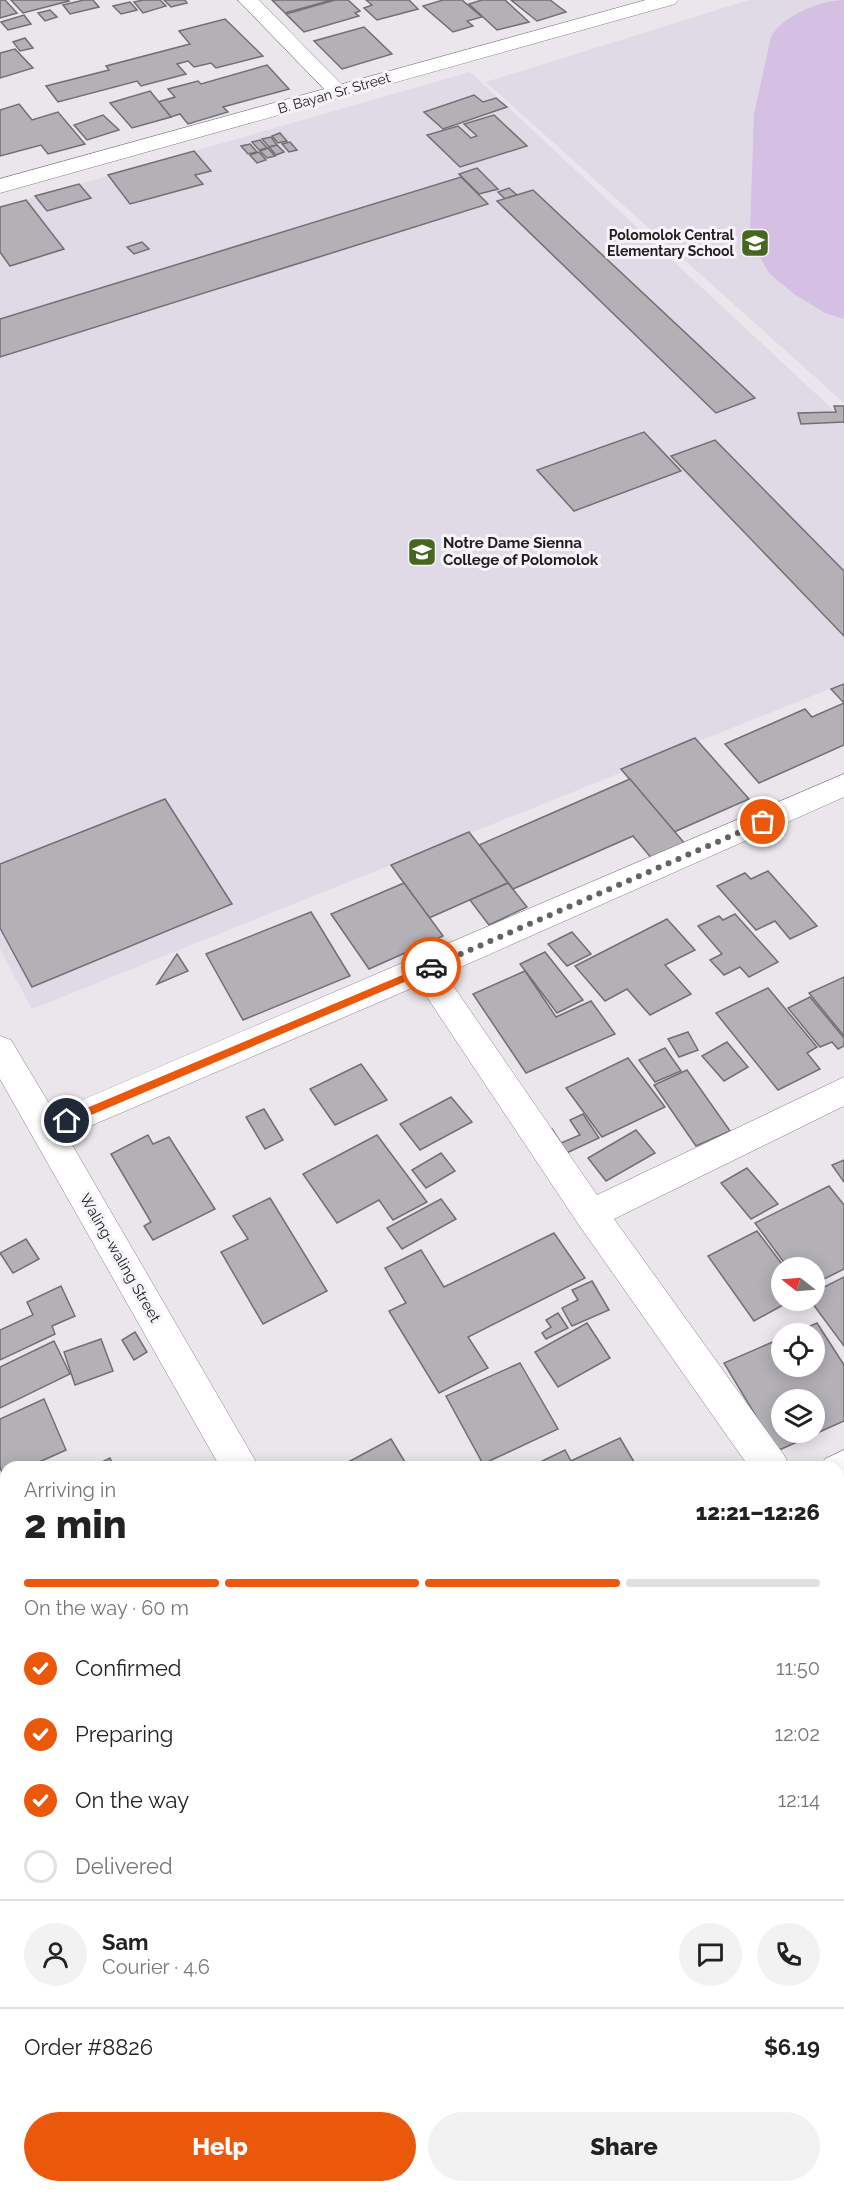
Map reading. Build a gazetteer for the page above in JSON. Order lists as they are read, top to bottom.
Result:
{
  "streets": {
    "street": ["B. Bayan Sr. Street", "Waling-waling Street"]
  },
  "places": {
    "school or university": ["Polomolok Central Elementary School", "Notre Dame Sienna College of Polomolok"]
  },
  "north": "left",
  "page": {
    "heading": ["2 min", "Arriving in", "12:21–12:26"],
    "panel": [
      "Sam",
      "Courier · 4.6",
      "Order #8826",
      "$6.19"
    ],
    "bar": "On the way · 60 m",
    "list": [
      ["Confirmed", "11:50"],
      ["Preparing", "12:02"],
      ["On the way", "12:14"],
      "Delivered"
    ],
    "buttons": ["Help", "Share"]
  }
}
